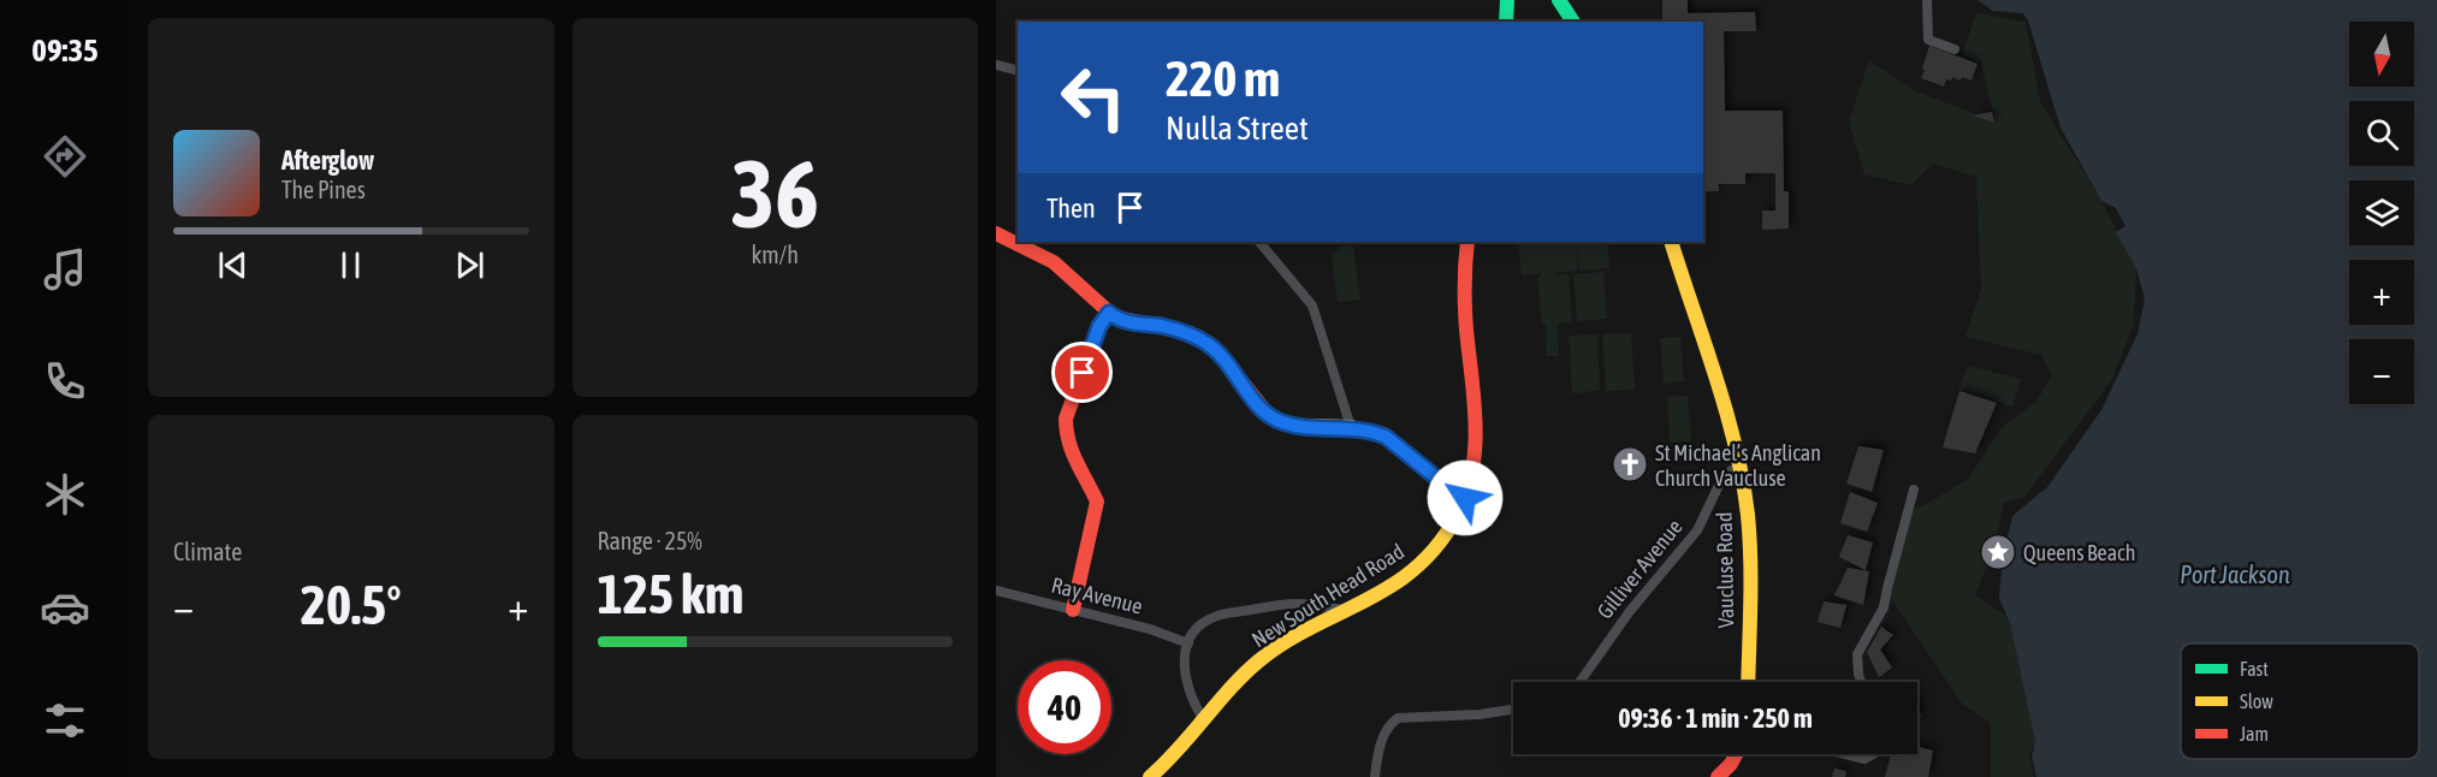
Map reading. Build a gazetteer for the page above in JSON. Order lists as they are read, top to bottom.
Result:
{
  "streets": {
    "street": [
      "Gilliver Avenue",
      "Vaucluse Road",
      "Ray Avenue",
      "New South Head Road"
    ]
  },
  "crossings": [
    ["Gilliver Avenue", "Vaucluse Road"]
  ],
  "water": ["Port Jackson"],
  "places": {
    "church": ["St Michael’s Anglican Church Vaucluse"],
    "place": ["Queens Beach"]
  },
  "legend": ["Fast", "Slow", "Jam"],
  "north": "bottom",
  "page": {
    "tabs": "09:35",
    "tile": [
      ["36", "km/h"],
      "Climate",
      ["Range · 25%", "125 km"]
    ],
    "map_buttons": ["+", "−"],
    "turn": ["220 m", "Nulla Street"],
    "song": ["Afterglow", "The Pines"],
    "then": "Then",
    "heat": ["−", "20.5°", "+"],
    "limit": "40",
    "trip": "09:36 · 1 min · 250 m"
  }
}
